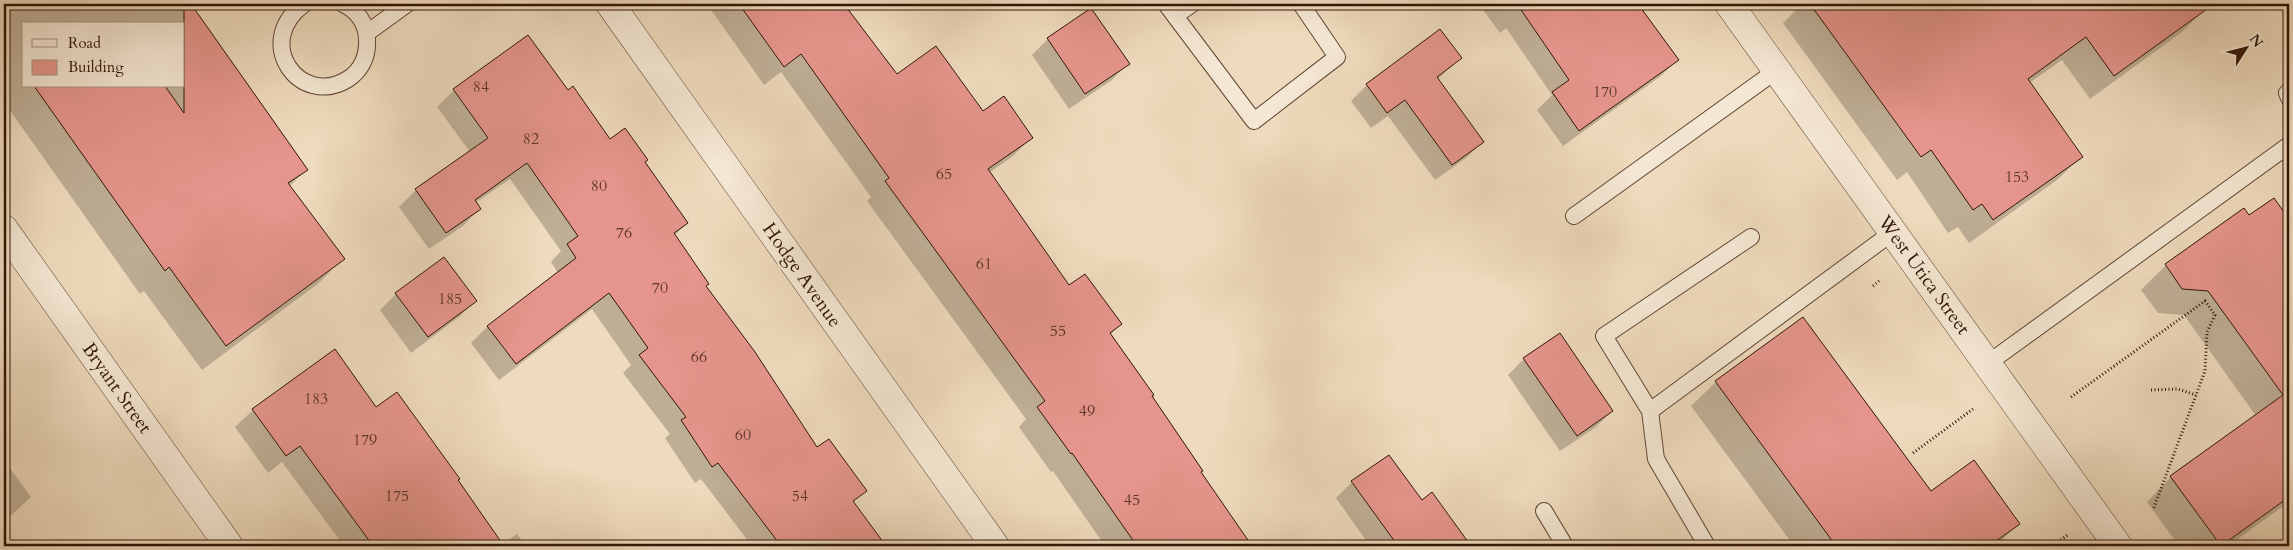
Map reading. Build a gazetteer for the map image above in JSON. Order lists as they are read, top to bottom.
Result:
{
  "streets": {
    "street": ["Hodge Avenue", "West Utica Street", "Bryant Street"]
  },
  "house_numbers": [
    "84",
    "170",
    "82",
    "65",
    "153",
    "80",
    "76",
    "61",
    "70",
    "185",
    "55",
    "66",
    "183",
    "49",
    "60",
    "179",
    "175",
    "54",
    "45"
  ],
  "legend": ["Road", "Building"],
  "north": "top right"
}
